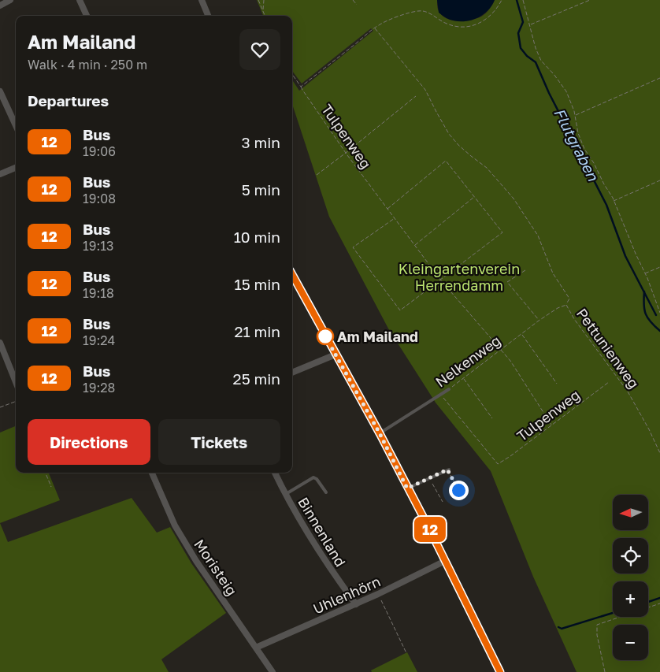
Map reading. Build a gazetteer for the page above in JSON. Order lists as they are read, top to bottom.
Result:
{
  "streets": {
    "street": ["Binnenland", "Moristeig", "Uhlenhörn"],
    "lane": ["Nelkenweg"],
    "path": ["Tulpenweg", "Pettunienweg"]
  },
  "crossings": [
    ["Tulpenweg", "Nelkenweg"],
    ["Pettunienweg", "Nelkenweg"],
    ["Binnenland", "Uhlenhörn"],
    ["Moristeig", "Uhlenhörn"]
  ],
  "water": ["Flutgraben"],
  "parks": ["Kleingartenverein Herrendamm"],
  "places": ["Am Mailand"],
  "lines": ["bus line 12"],
  "north": "left",
  "page": {
    "on_map": "12",
    "heading": [
      ["Am Mailand", "Walk · 4 min · 250 m"],
      "Departures"
    ],
    "list": [
      {
        "mark": "12",
        "name": "Bus",
        "note": "19:06",
        "value": "3 min"
      },
      {
        "mark": "12",
        "name": "Bus",
        "note": "19:08",
        "value": "5 min"
      },
      {
        "mark": "12",
        "name": "Bus",
        "note": "19:13",
        "value": "10 min"
      },
      {
        "mark": "12",
        "name": "Bus",
        "note": "19:18",
        "value": "15 min"
      },
      {
        "mark": "12",
        "name": "Bus",
        "note": "19:24",
        "value": "21 min"
      },
      {
        "mark": "12",
        "name": "Bus",
        "note": "19:28",
        "value": "25 min"
      }
    ],
    "buttons": ["Directions", "Tickets"],
    "map_buttons": ["+", "−"]
  }
}
